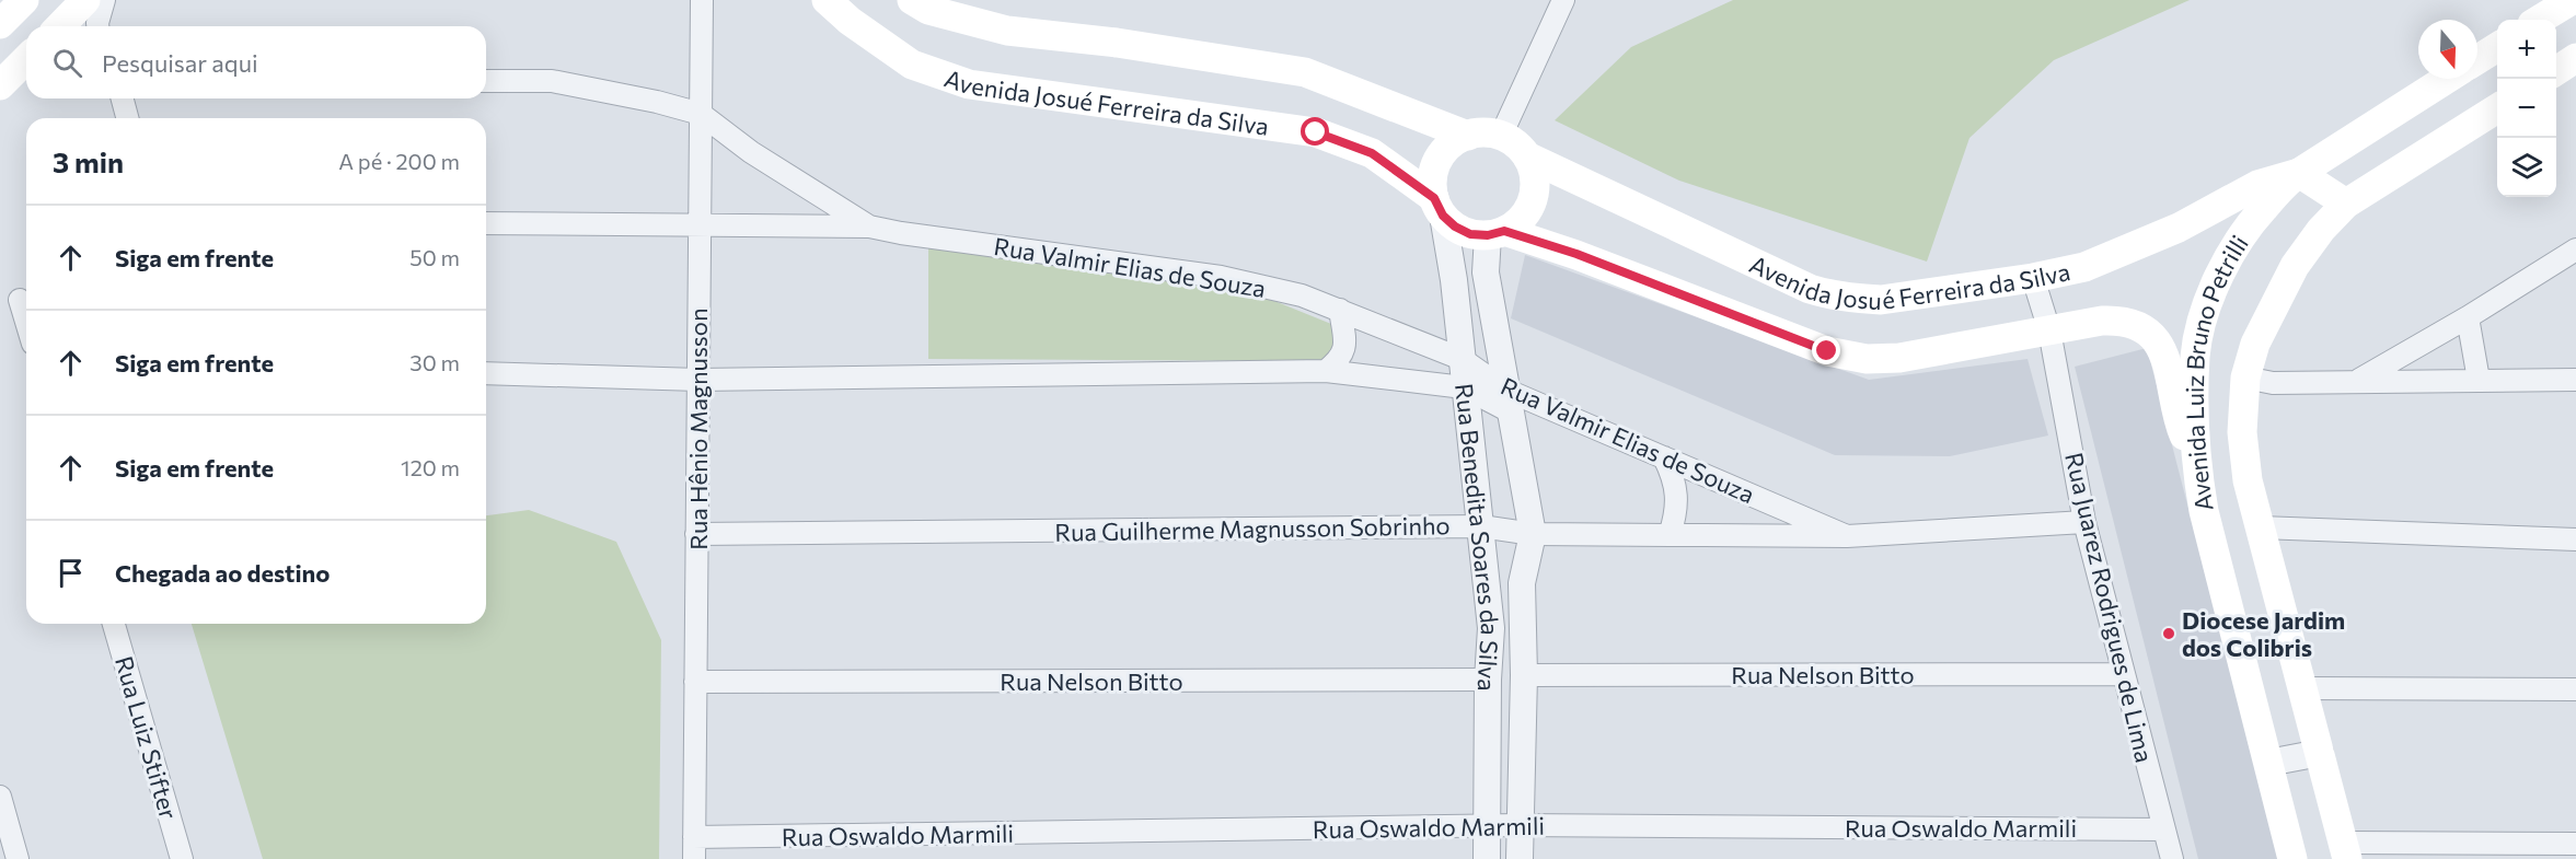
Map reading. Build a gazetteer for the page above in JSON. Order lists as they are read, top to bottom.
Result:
{
  "streets": {
    "main road": ["Avenida Josué Ferreira da Silva", "Avenida Luiz Bruno Petrilli"],
    "street": [
      "Rua Valmir Elias de Souza",
      "Rua Hênio Magnusson",
      "Rua Guilherme Magnusson Sobrinho",
      "Rua Benedita Soares da Silva",
      "Rua Juarez Rodrigues de Lima",
      "Rua Nelson Bitto",
      "Rua Luiz Stifter",
      "Rua Oswaldo Marmili"
    ]
  },
  "crossings": [
    ["Avenida Josué Ferreira da Silva", "Avenida Luiz Bruno Petrilli"],
    ["Avenida Josué Ferreira da Silva", "Rua Benedita Soares da Silva"],
    ["Avenida Josué Ferreira da Silva", "Rua Juarez Rodrigues de Lima"],
    ["Rua Valmir Elias de Souza", "Rua Hênio Magnusson"],
    ["Rua Valmir Elias de Souza", "Rua Guilherme Magnusson Sobrinho"],
    ["Rua Valmir Elias de Souza", "Rua Benedita Soares da Silva"],
    ["Rua Hênio Magnusson", "Rua Guilherme Magnusson Sobrinho"],
    ["Rua Hênio Magnusson", "Rua Nelson Bitto"],
    ["Rua Hênio Magnusson", "Rua Oswaldo Marmili"],
    ["Rua Guilherme Magnusson Sobrinho", "Rua Benedita Soares da Silva"],
    ["Rua Guilherme Magnusson Sobrinho", "Rua Juarez Rodrigues de Lima"],
    ["Rua Benedita Soares da Silva", "Rua Nelson Bitto"],
    ["Rua Benedita Soares da Silva", "Rua Oswaldo Marmili"],
    ["Rua Juarez Rodrigues de Lima", "Rua Nelson Bitto"],
    ["Rua Juarez Rodrigues de Lima", "Rua Oswaldo Marmili"]
  ],
  "places": ["Diocese Jardim dos Colibris"],
  "north": "bottom",
  "page": {
    "map_buttons": ["+", "−"],
    "search": "Pesquisar aqui",
    "heading": ["3 min", "A pé · 200 m"],
    "list": [
      ["Siga em frente", "50 m"],
      ["Siga em frente", "30 m"],
      ["Siga em frente", "120 m"],
      "Chegada ao destino"
    ]
  }
}
